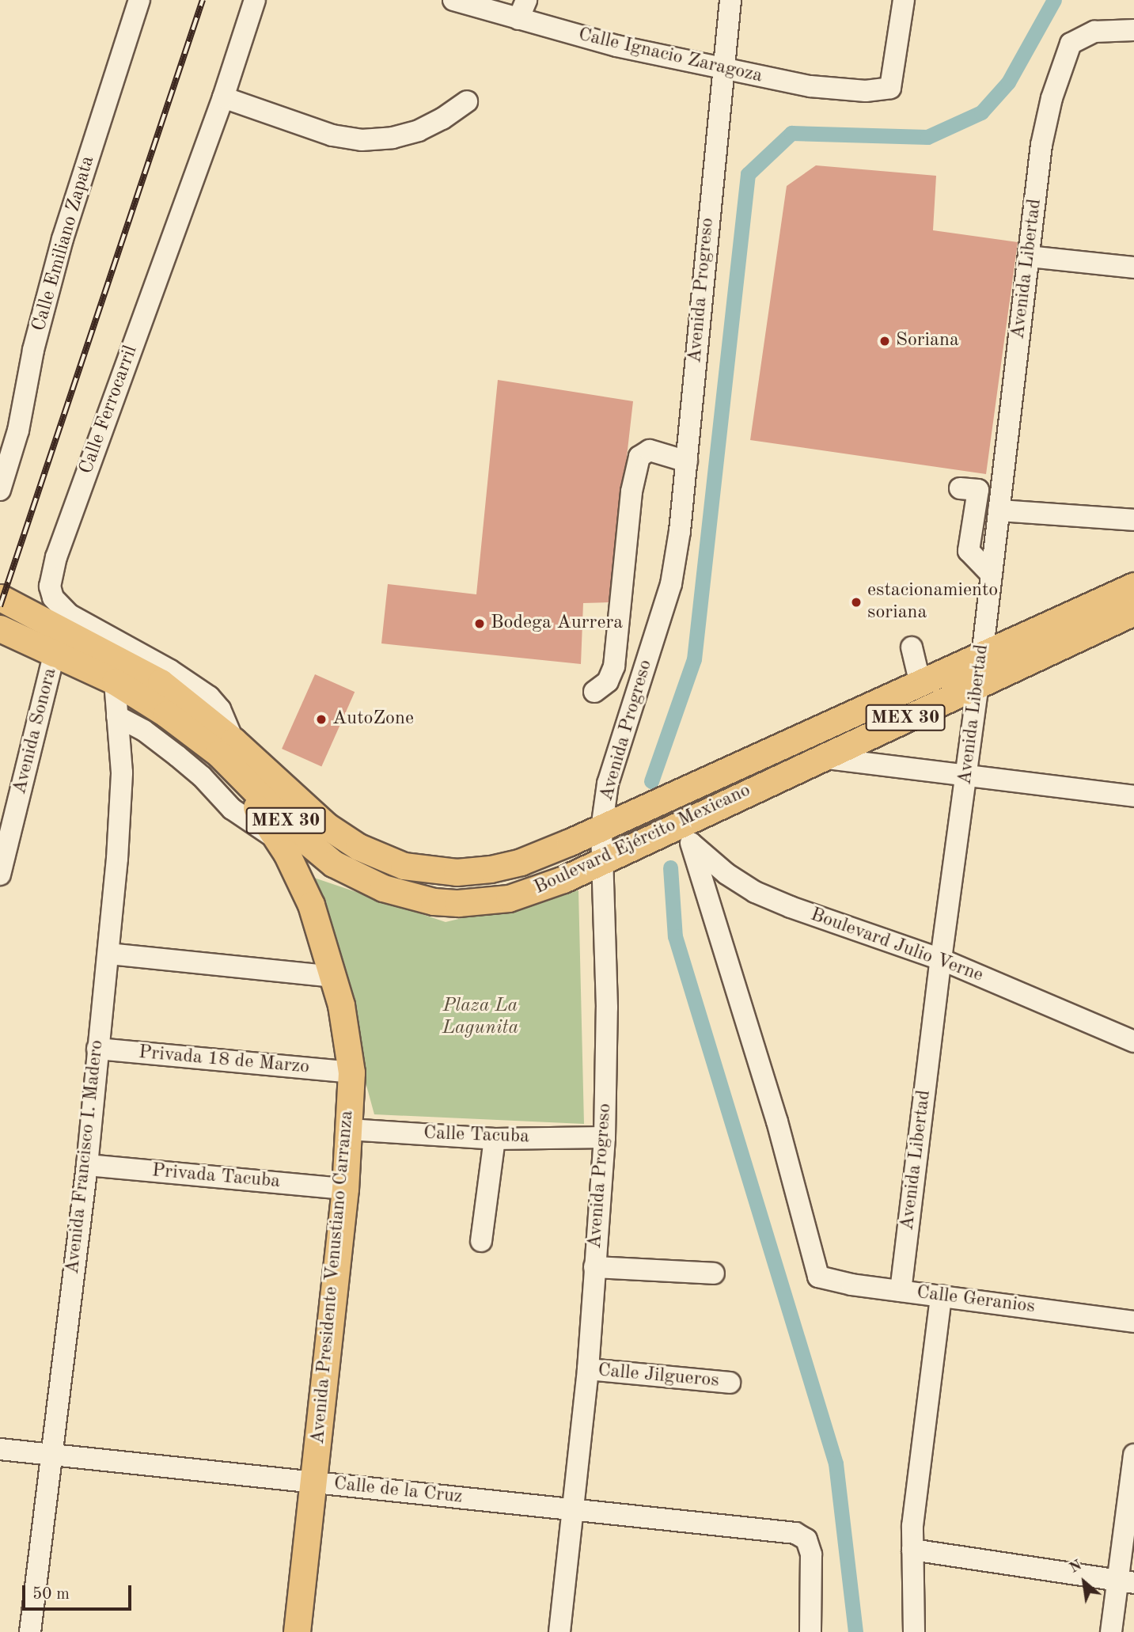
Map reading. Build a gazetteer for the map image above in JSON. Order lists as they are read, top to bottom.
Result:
{
  "streets": {
    "main road": ["MEX 30", "Boulevard Ejército Mexicano", "Avenida Presidente Venustiano Carranza"],
    "street": [
      "Calle Ignacio Zaragoza",
      "Calle Emiliano Zapata",
      "Avenida Libertad",
      "Avenida Progreso",
      "Calle Ferrocarril",
      "Avenida Sonora",
      "Boulevard Julio Verne",
      "Privada 18 de Marzo",
      "Calle Tacuba",
      "Avenida Francisco I. Madero",
      "Privada Tacuba",
      "Calle Geranios",
      "Calle Jilgueros",
      "Calle de la Cruz"
    ]
  },
  "crossings": [
    ["Calle Ignacio Zaragoza", "Avenida Progreso"],
    ["Avenida Libertad", "Boulevard Ejército Mexicano"],
    ["Avenida Libertad", "Boulevard Julio Verne"],
    ["Avenida Libertad", "Calle Geranios"],
    ["Avenida Progreso", "Boulevard Ejército Mexicano"],
    ["Avenida Progreso", "Calle Tacuba"],
    ["Avenida Progreso", "Calle Jilgueros"],
    ["Avenida Progreso", "Calle de la Cruz"],
    ["Calle Ferrocarril", "Boulevard Ejército Mexicano"],
    ["Calle Ferrocarril", "Avenida Presidente Venustiano Carranza"],
    ["Avenida Sonora", "Boulevard Ejército Mexicano"],
    ["Boulevard Ejército Mexicano", "Boulevard Julio Verne"],
    ["Boulevard Ejército Mexicano", "Avenida Francisco I. Madero"],
    ["Boulevard Ejército Mexicano", "Avenida Presidente Venustiano Carranza"],
    ["Boulevard Ejército Mexicano", "Calle Geranios"],
    ["Boulevard Julio Verne", "Calle Geranios"],
    ["Privada 18 de Marzo", "Avenida Francisco I. Madero"],
    ["Privada 18 de Marzo", "Avenida Presidente Venustiano Carranza"],
    ["Calle Tacuba", "Avenida Presidente Venustiano Carranza"],
    ["Avenida Francisco I. Madero", "Privada Tacuba"],
    ["Avenida Francisco I. Madero", "Calle de la Cruz"],
    ["Privada Tacuba", "Avenida Presidente Venustiano Carranza"],
    ["Avenida Presidente Venustiano Carranza", "Calle de la Cruz"]
  ],
  "parks": ["Plaza La Lagunita"],
  "places": [
    "Soriana",
    "estacionamiento soriana",
    "Bodega Aurrera",
    "AutoZone"
  ],
  "scale_bar": "50 m",
  "north": "top left"
}
